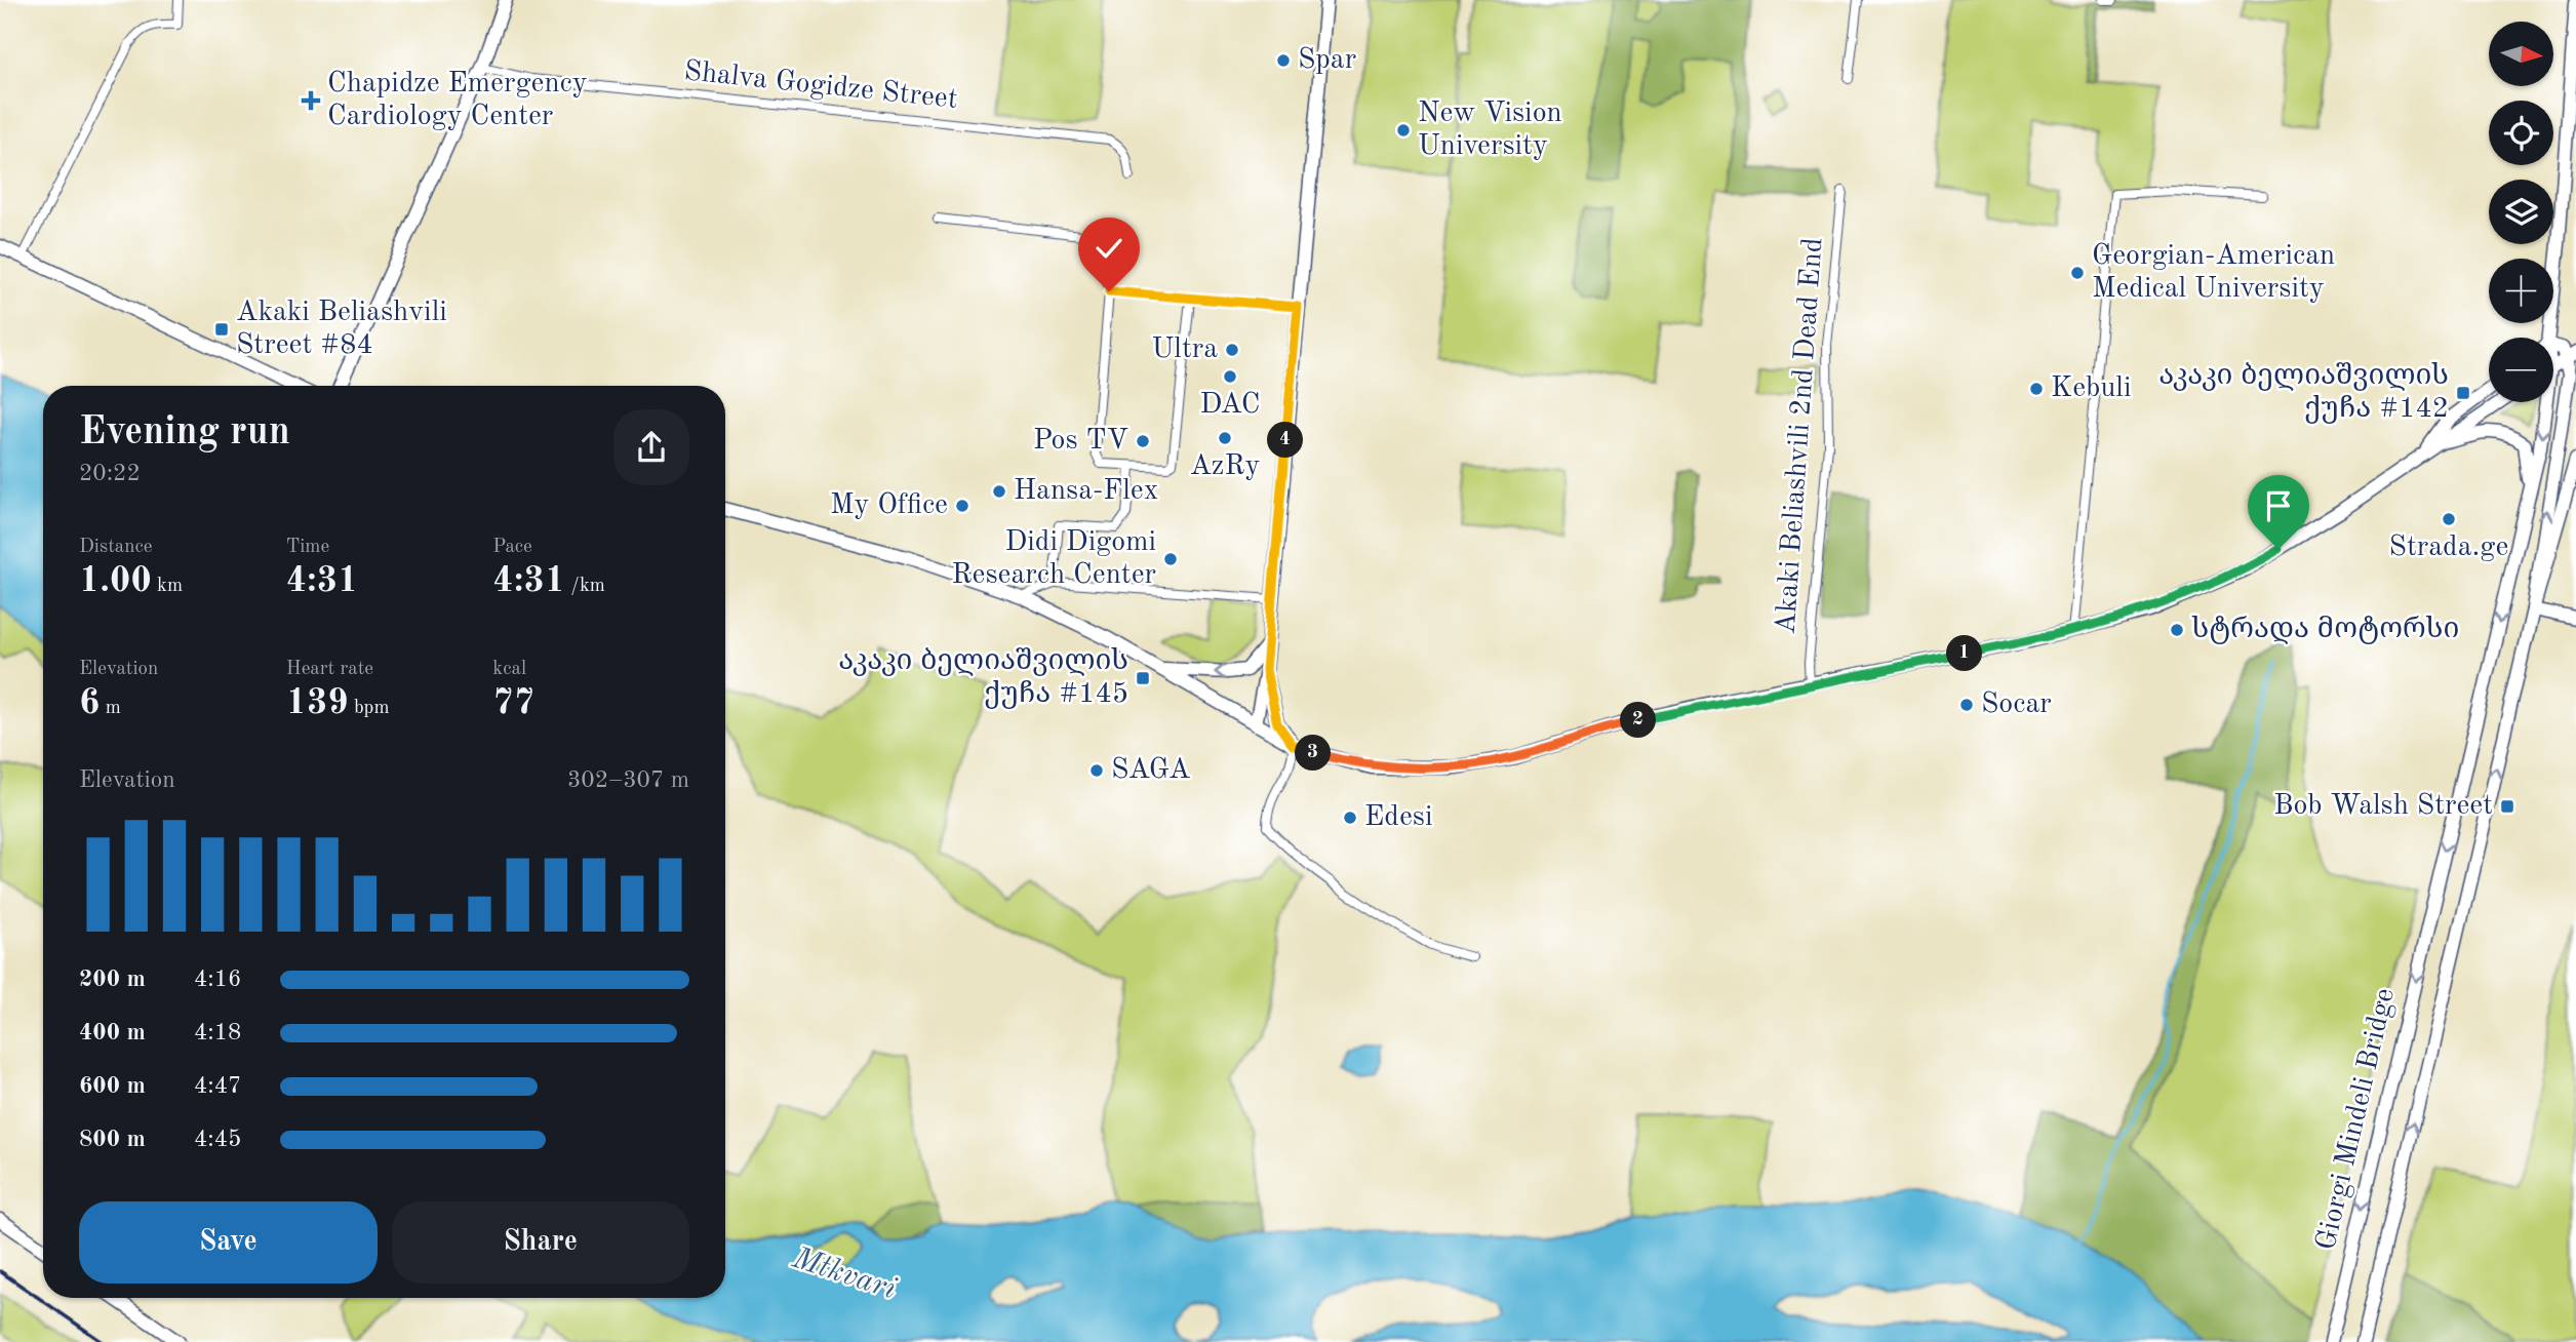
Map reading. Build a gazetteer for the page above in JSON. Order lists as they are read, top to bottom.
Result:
{
  "streets": {
    "main road": ["Giorgi Mindeli Bridge"],
    "street": ["Shalva Gogidze Street", "Akaki Beliashvili 2nd Dead End"]
  },
  "water": ["Mtkvari"],
  "places": {
    "other": [
      "Spar",
      "New Vision University",
      "Georgian-American Medical University",
      "Ultra",
      "DAC",
      "Kebuli",
      "AzRy",
      "Pos TV",
      "Hansa-Flex",
      "My Office",
      "Strada.ge",
      "Didi Digomi Research Center",
      "სტრადა მოტორსი",
      "Socar",
      "SAGA",
      "Edesi"
    ],
    "health": ["Chapidze Emergency Cardiology Center"],
    "transit": [
      "Akaki Beliashvili Street #84",
      "აკაკი ბელიაშვილის ქუჩა #142",
      "აკაკი ბელიაშვილის ქუჩა #145",
      "Bob Walsh Street"
    ]
  },
  "north": "right",
  "page": {
    "map_buttons": ["+", "−"],
    "heading": ["Evening run", "20:22"],
    "pins": [
      "4",
      "1",
      "2",
      "3"
    ],
    "stats": [
      ["Distance", "1.00 km"],
      ["Time", "4:31"],
      ["Pace", "4:31 /km"],
      ["Elevation", "6 m"],
      ["Heart rate", "139 bpm"],
      ["kcal", "77"]
    ],
    "chart": ["Elevation", "302–307 m"],
    "list": [
      {
        "name": "200 m",
        "note": "4:16"
      },
      {
        "name": "400 m",
        "note": "4:18"
      },
      {
        "name": "600 m",
        "note": "4:47"
      },
      {
        "name": "800 m",
        "note": "4:45"
      }
    ],
    "buttons": ["Save", "Share"]
  }
}
